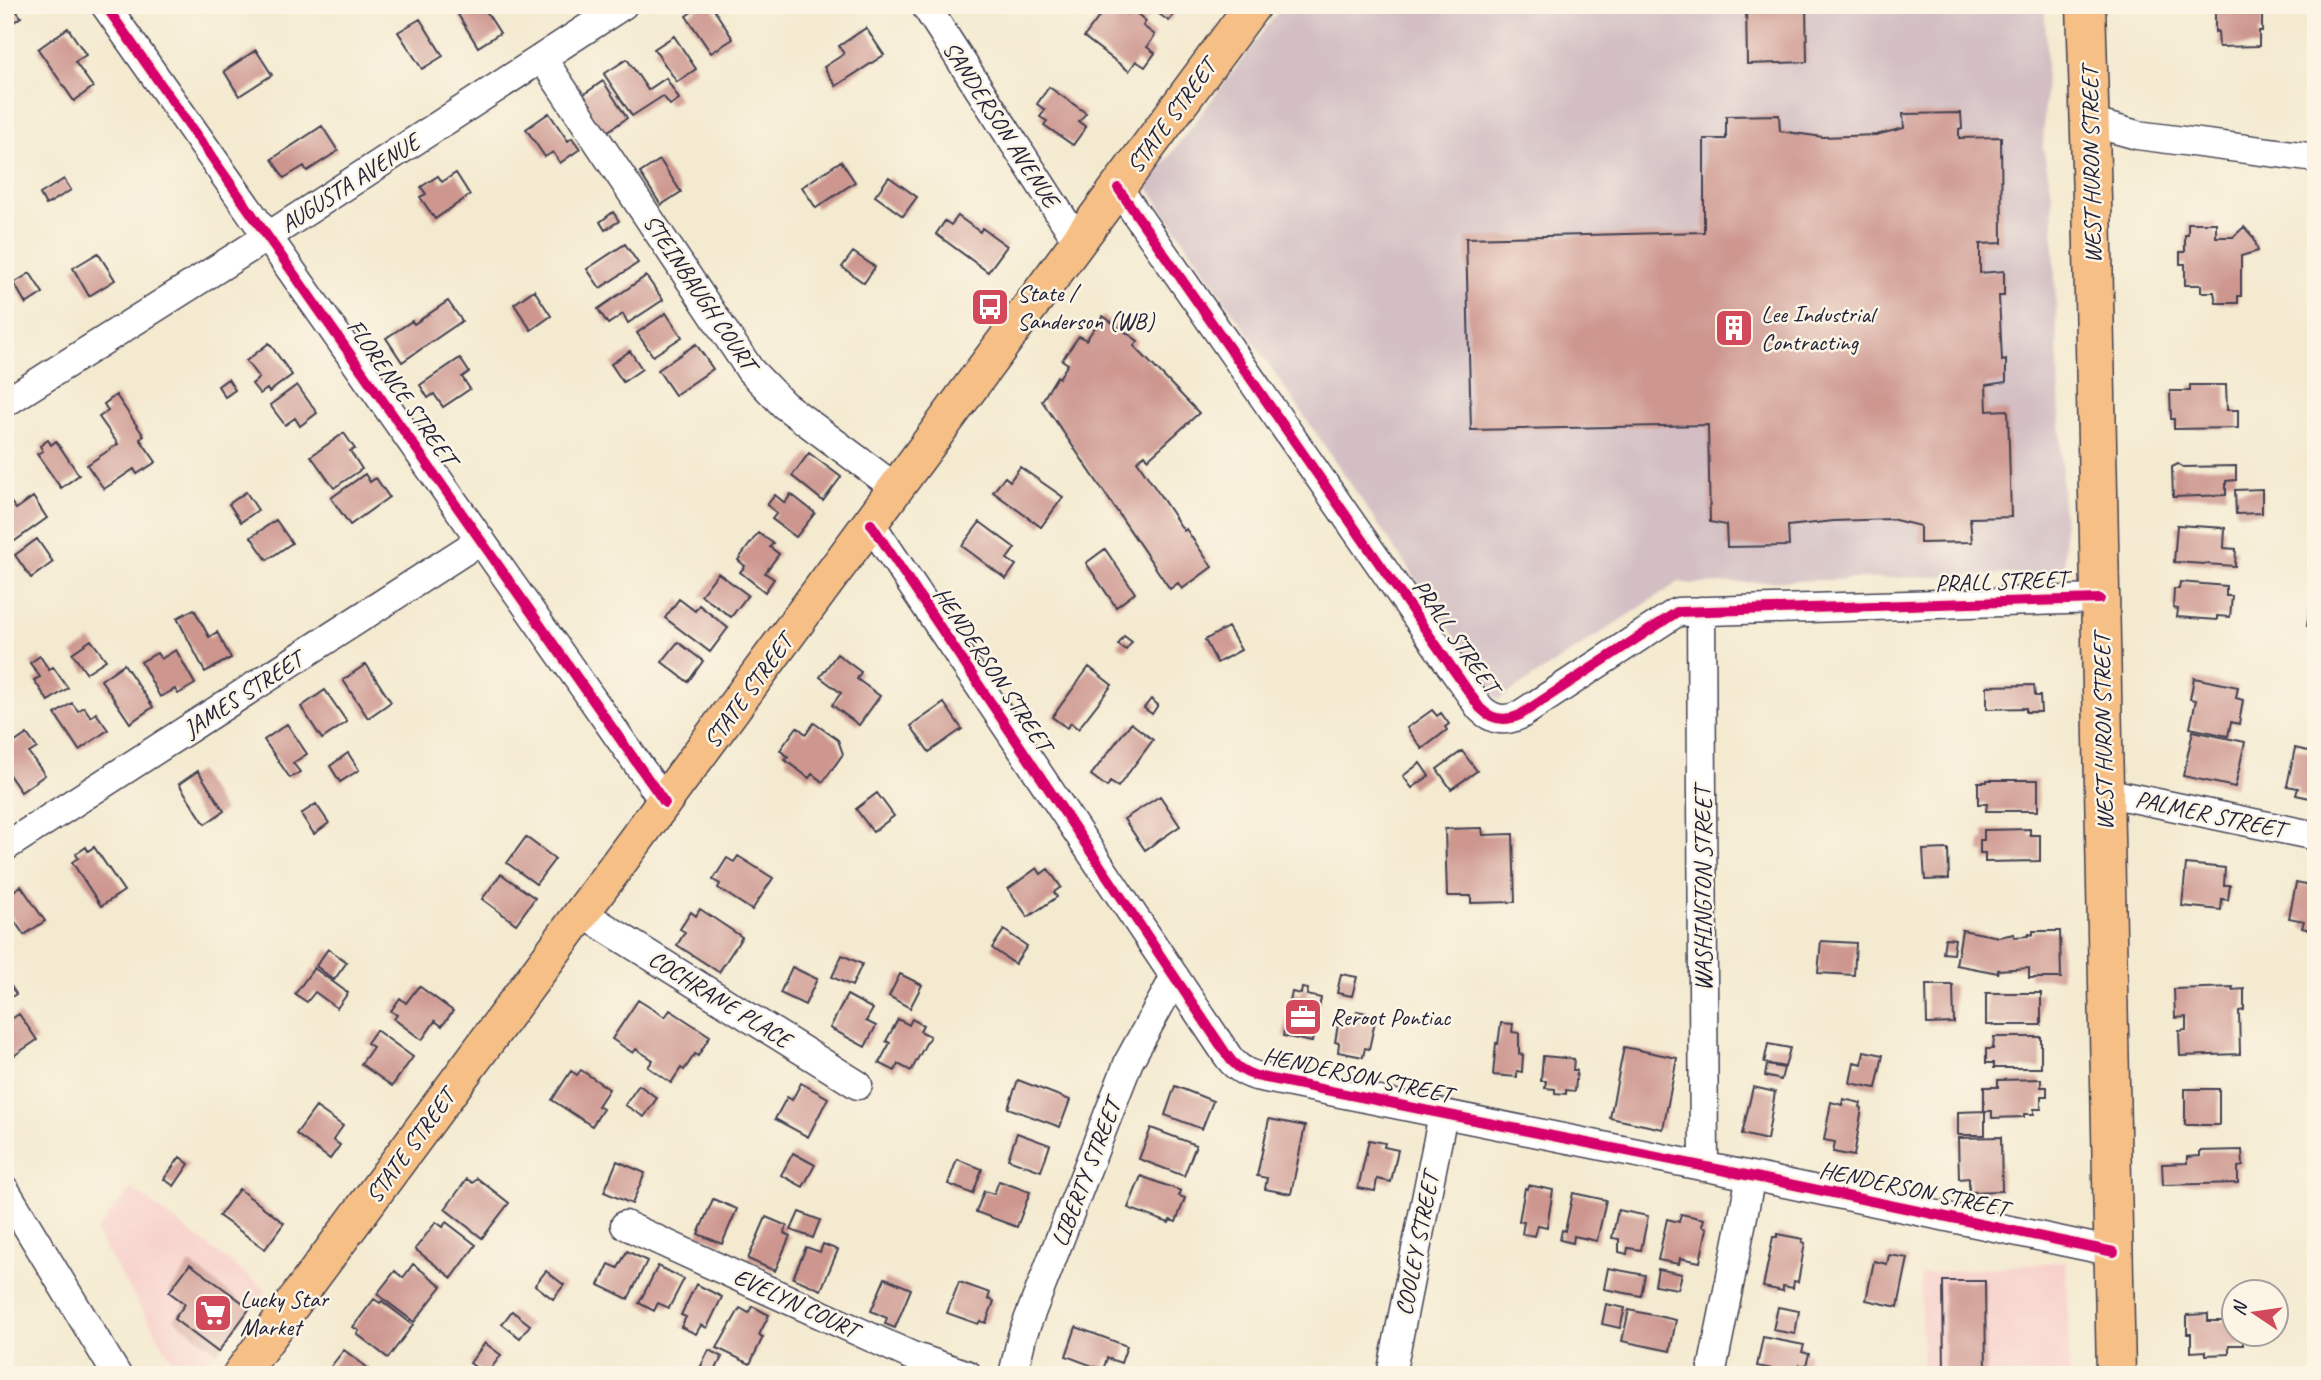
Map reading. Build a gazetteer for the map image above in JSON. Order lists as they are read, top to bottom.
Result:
{
  "streets": {
    "highway": ["WEST HURON STREET"],
    "main road": ["STATE STREET"],
    "street": [
      "SANDERSON AVENUE",
      "AUGUSTA AVENUE",
      "STEINBAUGH COURT",
      "FLORENCE STREET",
      "PRALL STREET",
      "HENDERSON STREET",
      "JAMES STREET",
      "PALMER STREET",
      "WASHINGTON STREET",
      "COCHRANE PLACE",
      "LIBERTY STREET",
      "COOLEY STREET",
      "EVELYN COURT"
    ]
  },
  "crossings": [
    ["STATE STREET", "SANDERSON AVENUE"],
    ["STATE STREET", "STEINBAUGH COURT"],
    ["STATE STREET", "FLORENCE STREET"],
    ["STATE STREET", "PRALL STREET"],
    ["STATE STREET", "HENDERSON STREET"],
    ["STATE STREET", "COCHRANE PLACE"],
    ["WEST HURON STREET", "PRALL STREET"],
    ["WEST HURON STREET", "HENDERSON STREET"],
    ["WEST HURON STREET", "PALMER STREET"],
    ["AUGUSTA AVENUE", "STEINBAUGH COURT"],
    ["AUGUSTA AVENUE", "FLORENCE STREET"],
    ["FLORENCE STREET", "JAMES STREET"],
    ["PRALL STREET", "WASHINGTON STREET"],
    ["HENDERSON STREET", "WASHINGTON STREET"],
    ["HENDERSON STREET", "LIBERTY STREET"],
    ["HENDERSON STREET", "COOLEY STREET"]
  ],
  "places": {
    "bus stop": ["State / Sanderson (WB)"],
    "building": ["Lee Industrial Contracting"],
    "office": ["Reroot Pontiac"],
    "supermarket": ["Lucky Star Market"]
  },
  "north": "left"
}
